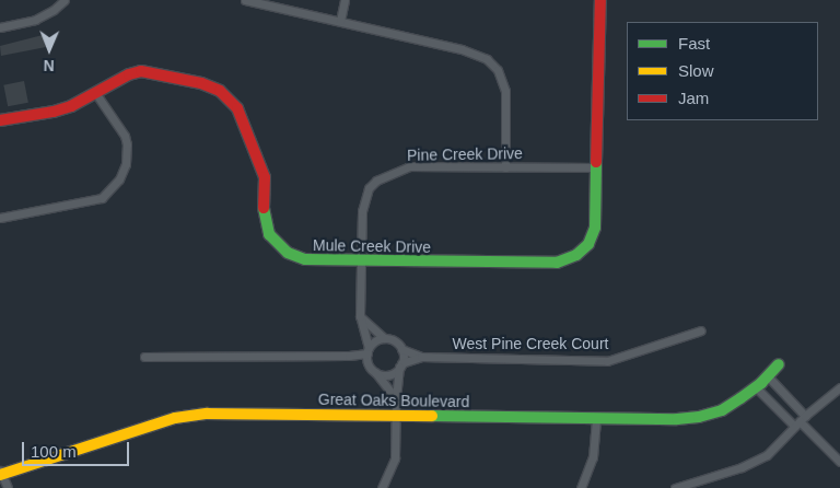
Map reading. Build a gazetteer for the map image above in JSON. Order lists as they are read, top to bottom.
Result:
{
  "streets": {
    "street": [
      "Pine Creek Drive",
      "Mule Creek Drive",
      "West Pine Creek Court",
      "Great Oaks Boulevard"
    ]
  },
  "crossings": [
    ["Pine Creek Drive", "Mule Creek Drive"],
    ["Pine Creek Drive", "West Pine Creek Court"]
  ],
  "legend": ["Fast", "Slow", "Jam"],
  "scale_bar": "100 m",
  "north": "bottom"
}
